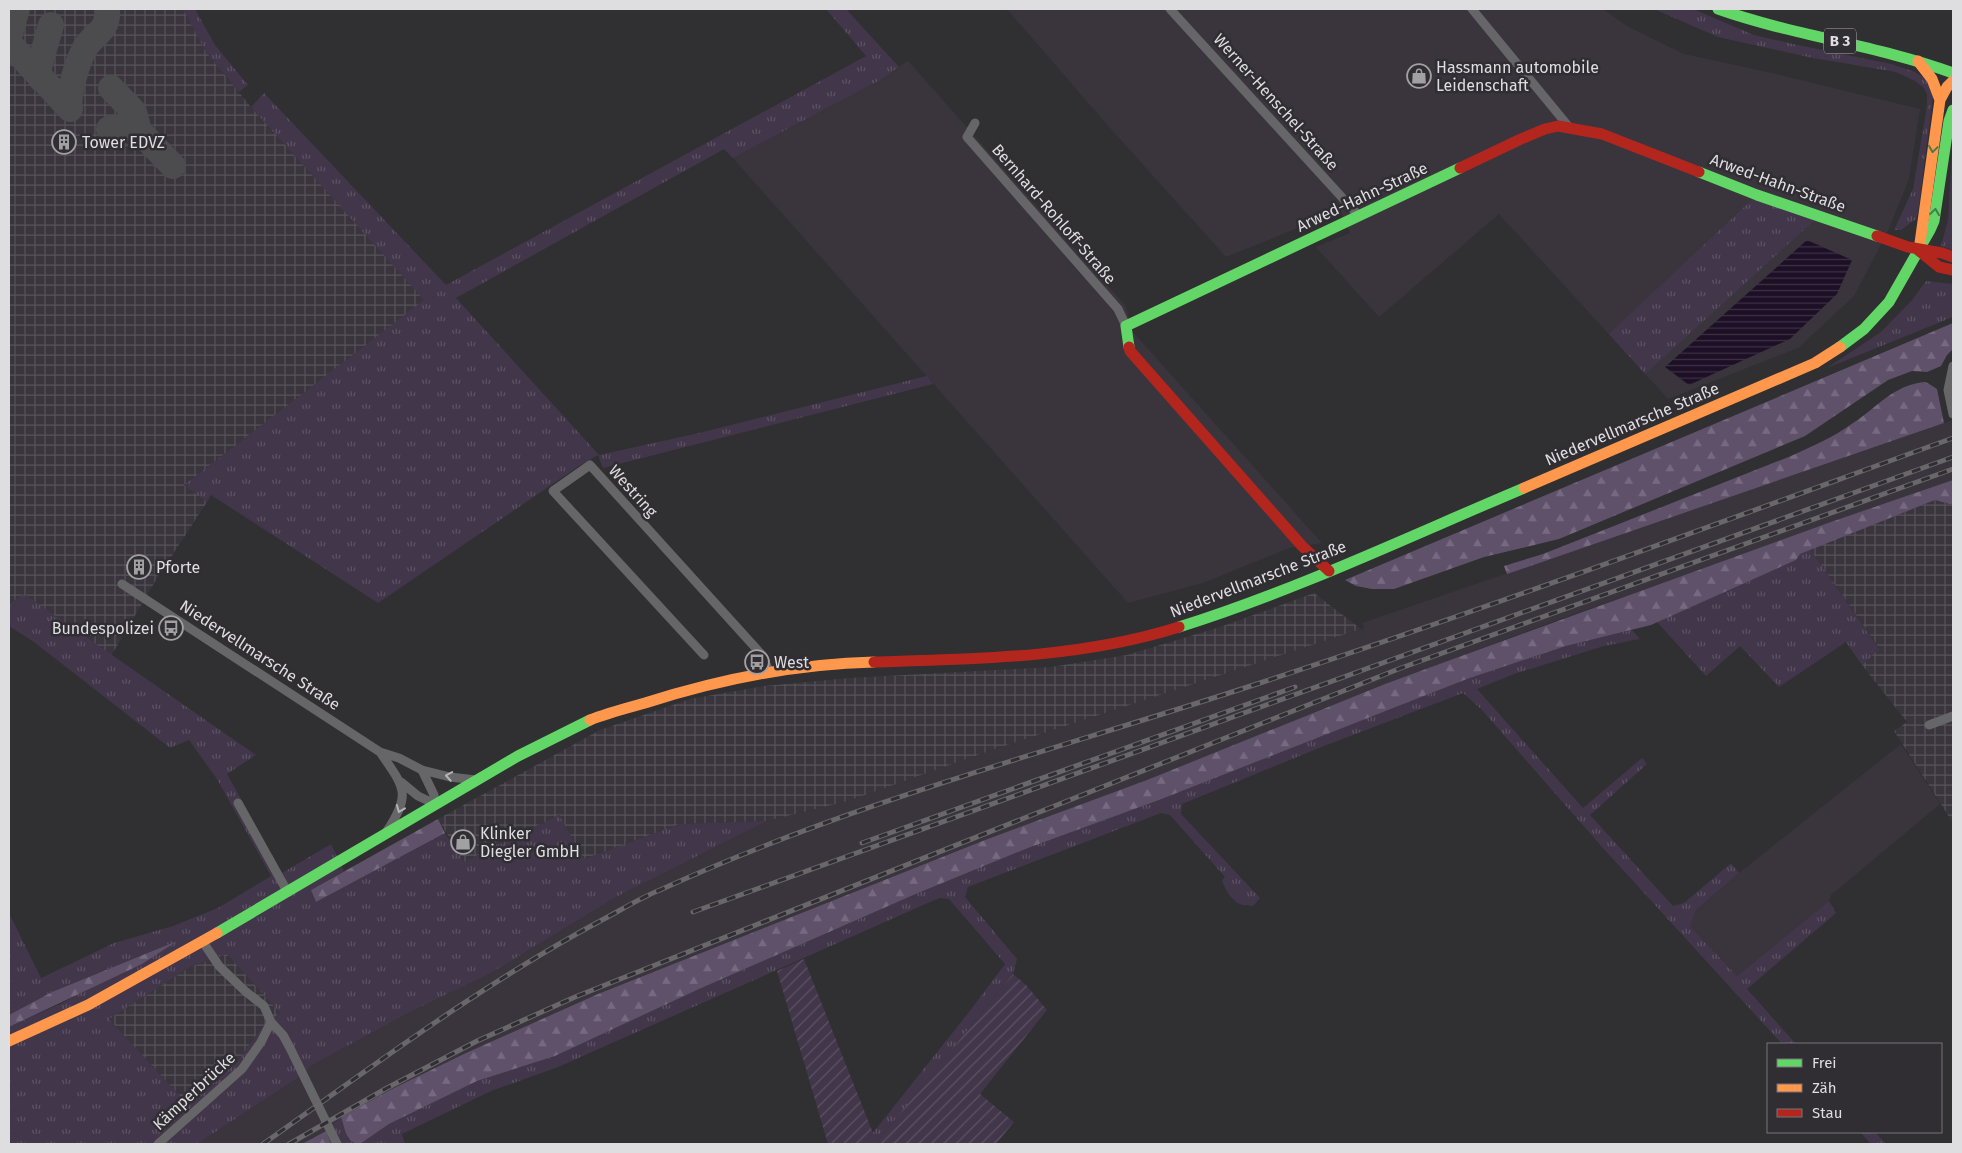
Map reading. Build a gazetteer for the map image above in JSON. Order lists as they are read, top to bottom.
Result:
{
  "streets": {
    "main road": ["B 3", "Arwed-Hahn-Straße", "Niedervellmarsche Straße"],
    "street": [
      "Werner-Henschel-Straße",
      "Bernhard-Rohloff-Straße",
      "Westring",
      "Kämperbrücke"
    ]
  },
  "crossings": [
    ["Werner-Henschel-Straße", "Arwed-Hahn-Straße"],
    ["Arwed-Hahn-Straße", "Bernhard-Rohloff-Straße"],
    ["Arwed-Hahn-Straße", "Niedervellmarsche Straße"],
    ["Niedervellmarsche Straße", "Westring"]
  ],
  "places": {
    "shop": ["Hassmann automobile Leidenschaft", "Klinker Diegler GmbH"],
    "building": ["Tower EDVZ", "Pforte"],
    "bus stop": ["Bundespolizei", "West"]
  },
  "legend": ["Frei", "Zäh", "Stau"]
}
